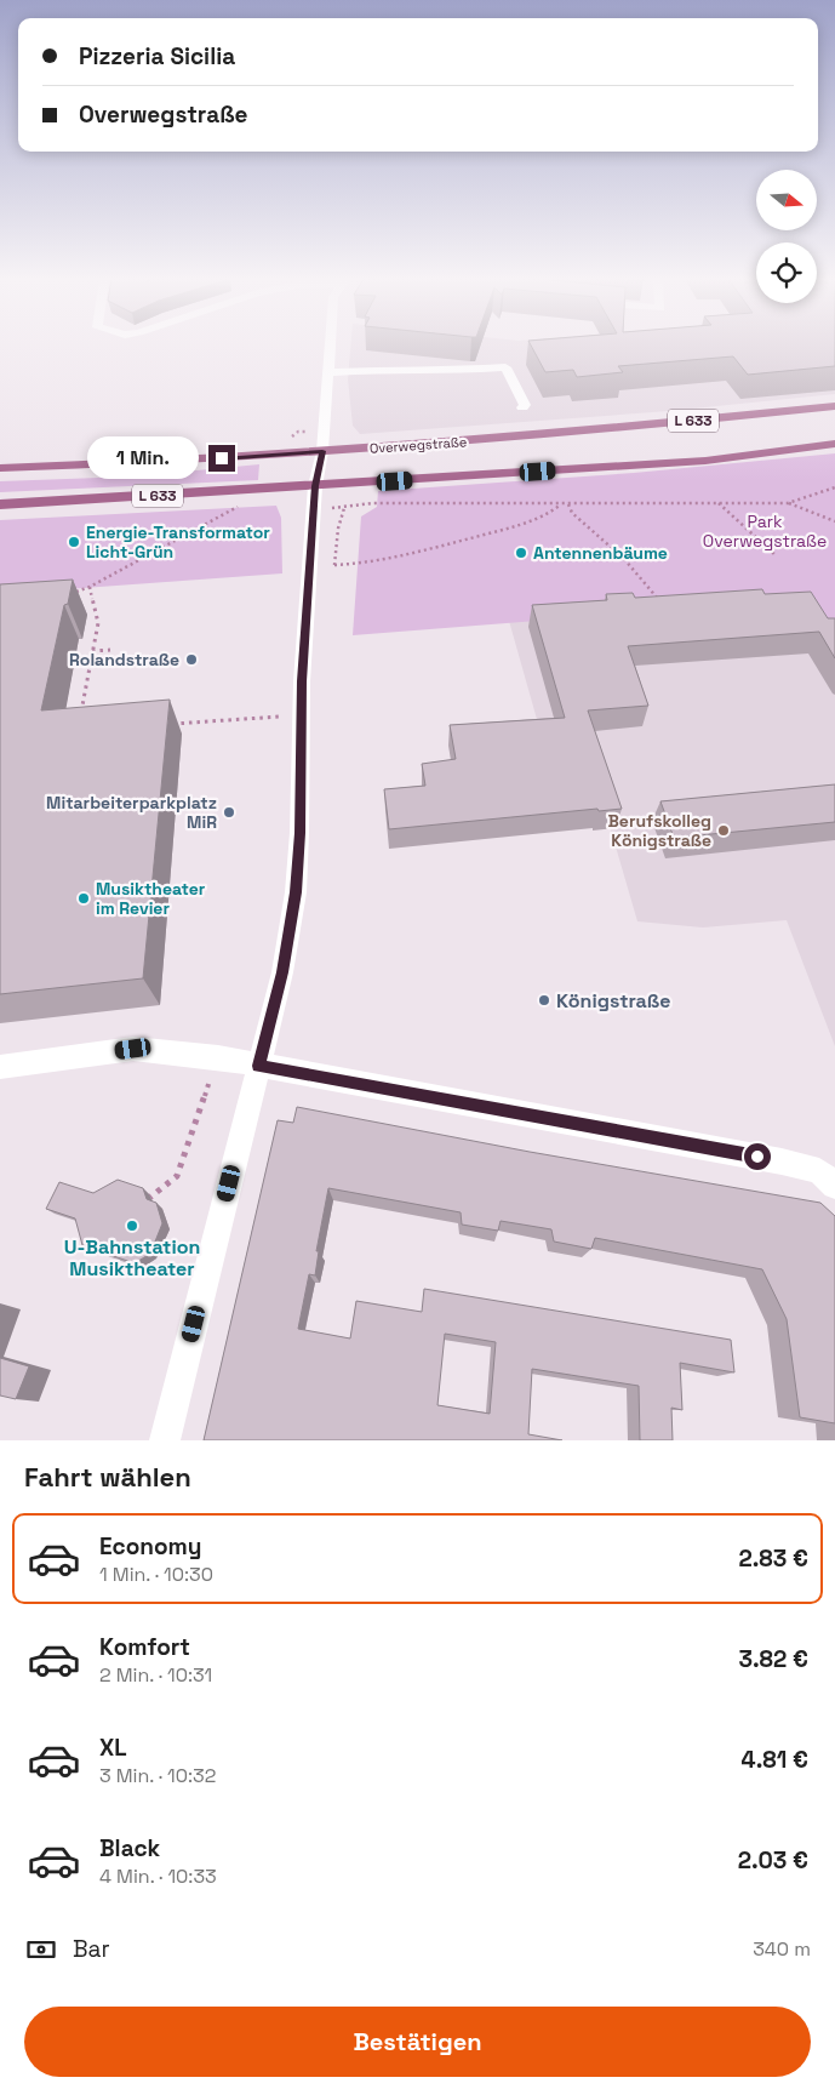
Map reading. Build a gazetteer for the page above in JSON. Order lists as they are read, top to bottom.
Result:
{
  "streets": {
    "main road": ["L 633", "Overwegstraße"]
  },
  "parks": ["Park Overwegstraße"],
  "places": [
    "Energie-Transformator Licht-Grün",
    "Antennenbäume",
    "Rolandstraße",
    "Mitarbeiterparkplatz MiR",
    "Berufskolleg Königstraße",
    "Musiktheater im Revier",
    "Königstraße",
    "U-Bahnstation Musiktheater"
  ],
  "north": "right",
  "page": {
    "banner": ["Pizzeria Sicilia", "Overwegstraße"],
    "bubble": "1 Min.",
    "heading": "Fahrt wählen",
    "list": [
      {
        "name": "Economy",
        "note": "1 Min. · 10:30",
        "value": "2.83 €"
      },
      {
        "name": "Komfort",
        "note": "2 Min. · 10:31",
        "value": "3.82 €"
      },
      {
        "name": "XL",
        "note": "3 Min. · 10:32",
        "value": "4.81 €"
      },
      {
        "name": "Black",
        "note": "4 Min. · 10:33",
        "value": "2.03 €"
      }
    ],
    "pay": ["Bar", "340 m"],
    "buttons": "Bestätigen"
  }
}
